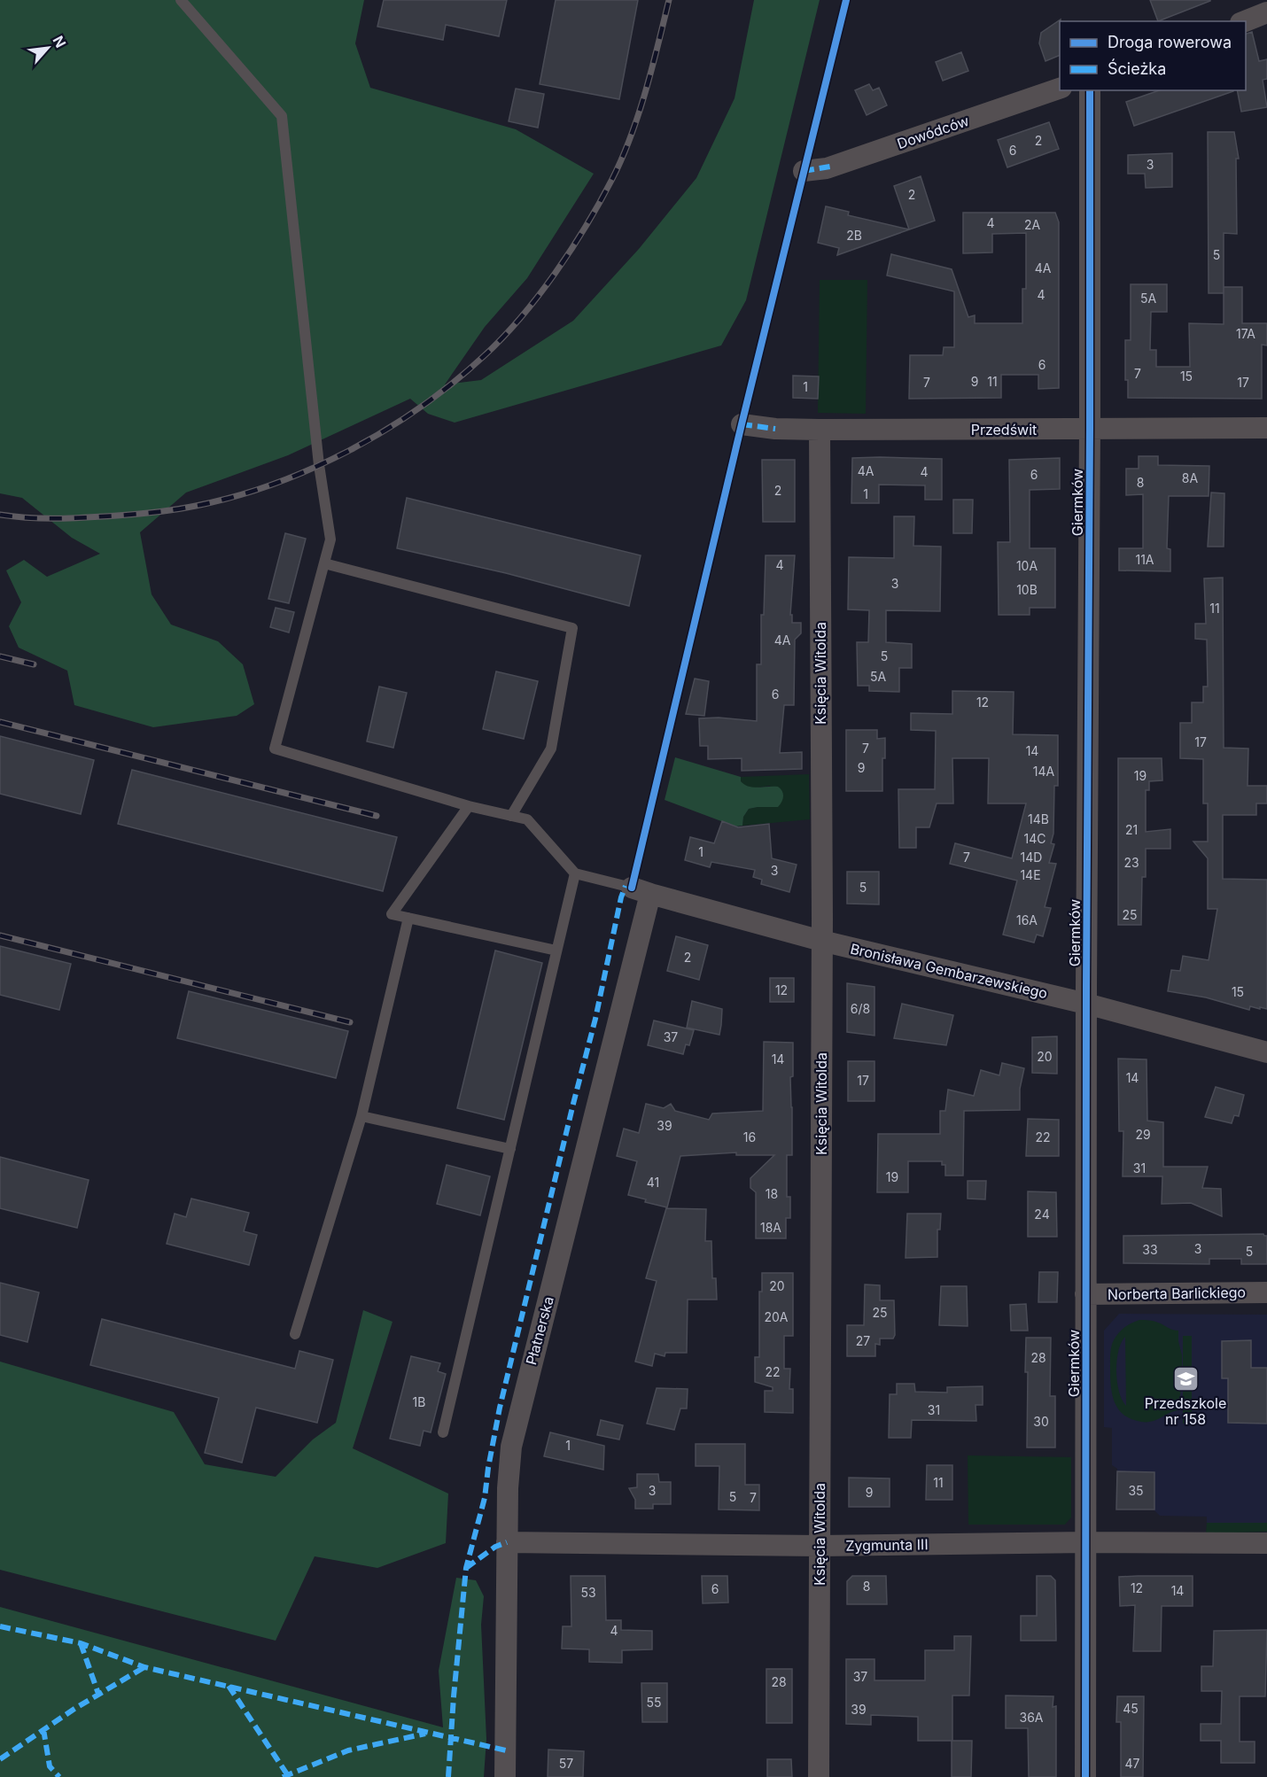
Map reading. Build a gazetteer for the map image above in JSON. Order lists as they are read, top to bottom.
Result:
{
  "streets": {
    "street": [
      "Dowódców",
      "Przedświt",
      "Giermków",
      "Księcia Witolda",
      "Bronisława Gembarzewskiego",
      "Norberta Barlickiego",
      "Płatnerska",
      "Zygmunta III"
    ]
  },
  "crossings": [
    ["Przedświt", "Giermków"],
    ["Przedświt", "Księcia Witolda"],
    ["Giermków", "Bronisława Gembarzewskiego"],
    ["Giermków", "Norberta Barlickiego"],
    ["Giermków", "Zygmunta III"],
    ["Księcia Witolda", "Bronisława Gembarzewskiego"],
    ["Księcia Witolda", "Zygmunta III"],
    ["Bronisława Gembarzewskiego", "Płatnerska"],
    ["Płatnerska", "Zygmunta III"]
  ],
  "places": {
    "school or university": ["Przedszkole nr 158"]
  },
  "house_numbers": [
    "2",
    "6",
    "3",
    "2",
    "4",
    "2A",
    "2B",
    "5",
    "4A",
    "4",
    "5A",
    "17A",
    "6",
    "7",
    "15",
    "9",
    "11",
    "7",
    "17",
    "1",
    "4A",
    "4",
    "6",
    "8A",
    "8",
    "2",
    "1",
    "11A",
    "4",
    "10A",
    "3",
    "10B",
    "11",
    "4A",
    "5",
    "5A",
    "6",
    "12",
    "17",
    "7",
    "14",
    "9",
    "14A",
    "19",
    "14B",
    "21",
    "14C",
    "1",
    "7",
    "14D",
    "23",
    "3",
    "14E",
    "5",
    "25",
    "16A",
    "2",
    "12",
    "15",
    "6/8",
    "37",
    "20",
    "14",
    "14",
    "17",
    "39",
    "29",
    "16",
    "22",
    "31",
    "19",
    "41",
    "18",
    "24",
    "18A",
    "3",
    "33",
    "5",
    "20",
    "25",
    "20A",
    "27",
    "28",
    "22",
    "1B",
    "31",
    "30",
    "1",
    "11",
    "3",
    "35",
    "9",
    "5",
    "7",
    "8",
    "12",
    "6",
    "14",
    "53",
    "4",
    "37",
    "28",
    "55",
    "45",
    "39",
    "36A",
    "57",
    "47"
  ],
  "legend": ["Droga rowerowa", "Ścieżka"],
  "north": "top right"
}
